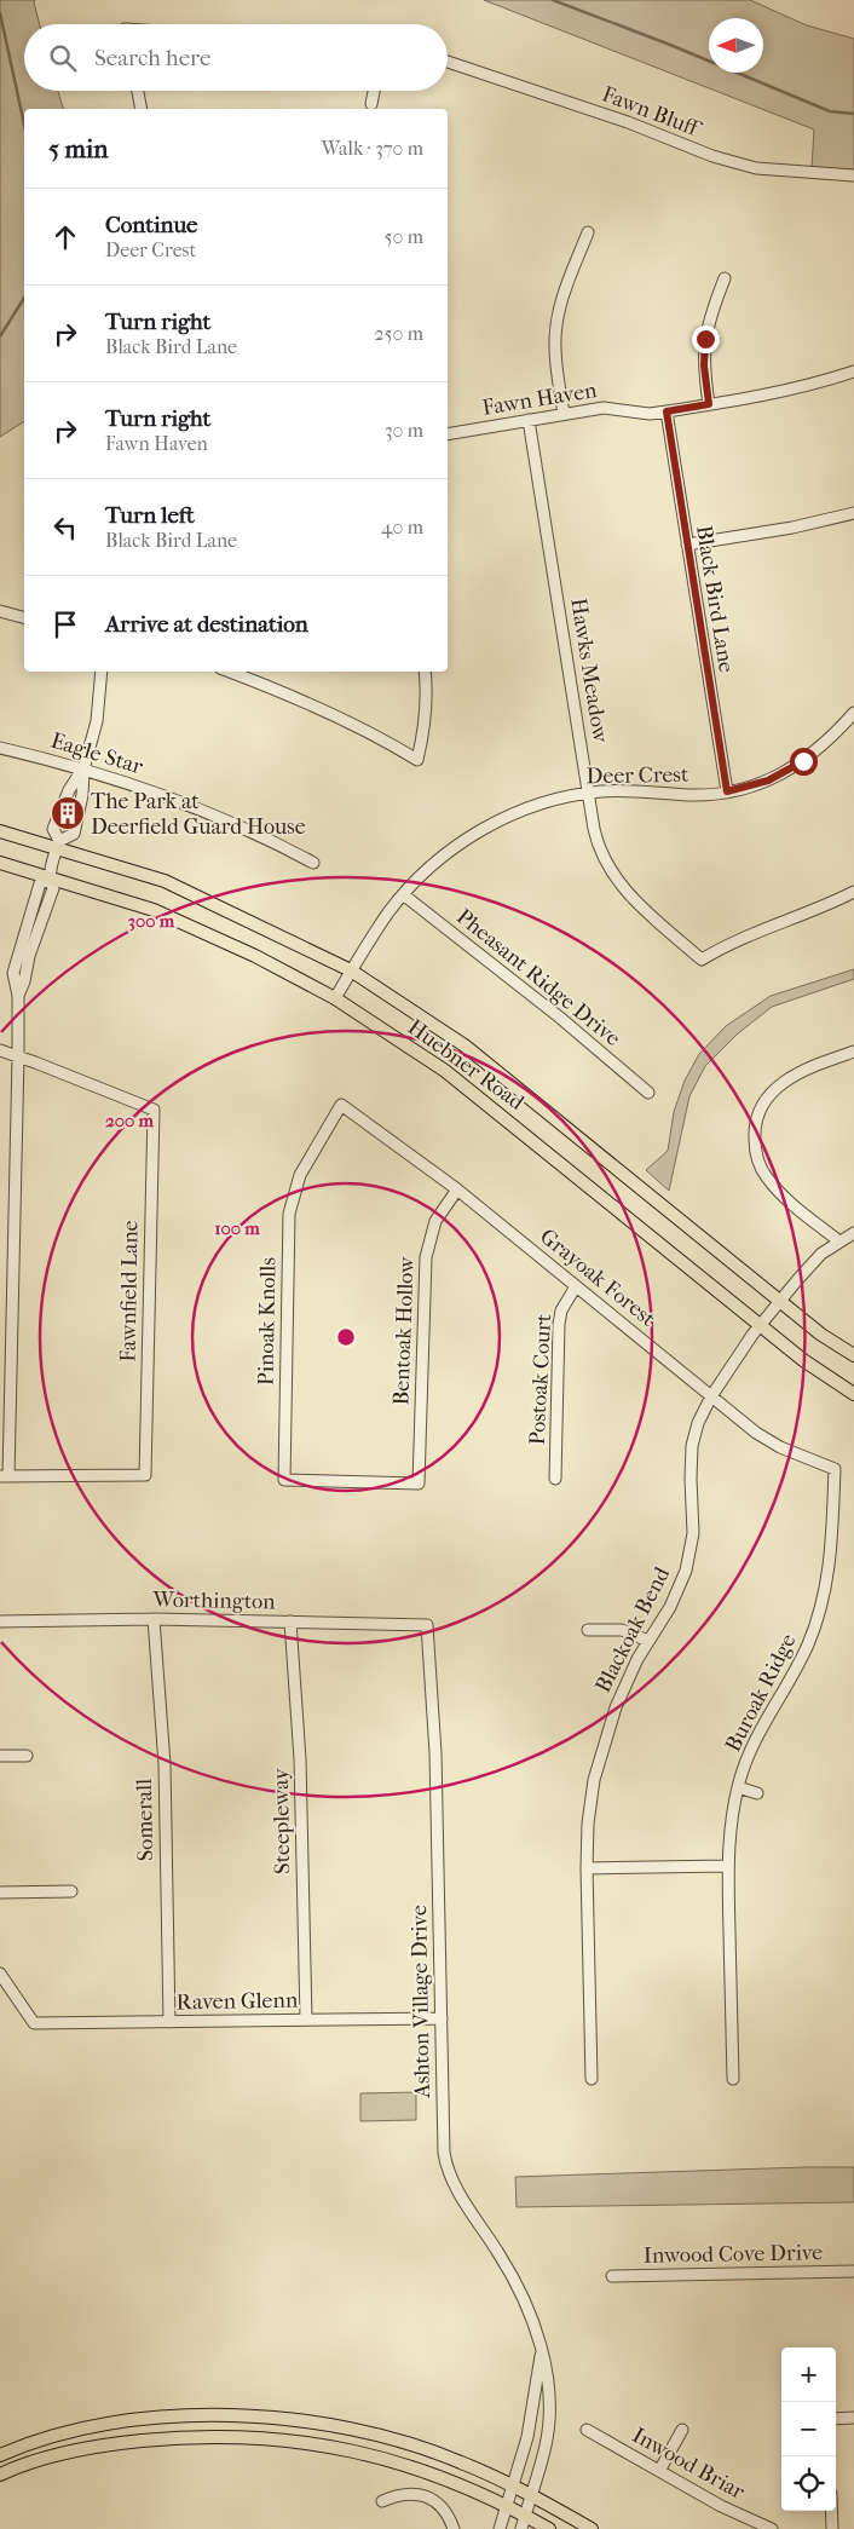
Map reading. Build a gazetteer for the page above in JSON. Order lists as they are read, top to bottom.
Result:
{
  "streets": {
    "main road": ["Huebner Road"],
    "street": [
      "Fawn Bluff",
      "Fawn Haven",
      "Black Bird Lane",
      "Hawks Meadow",
      "Eagle Star",
      "Deer Crest",
      "Pheasant Ridge Drive",
      "Grayoak Forest",
      "Fawnfield Lane",
      "Pinoak Knolls",
      "Bentoak Hollow",
      "Postoak Court",
      "Worthington",
      "Blackoak Bend",
      "Buroak Ridge",
      "Somerall",
      "Steepleway",
      "Raven Glenn",
      "Ashton Village Drive",
      "Inwood Cove Drive",
      "Inwood Briar"
    ]
  },
  "crossings": [
    ["Fawn Haven", "Black Bird Lane"],
    ["Fawn Haven", "Hawks Meadow"],
    ["Black Bird Lane", "Deer Crest"],
    ["Hawks Meadow", "Deer Crest"],
    ["Deer Crest", "Pheasant Ridge Drive"],
    ["Deer Crest", "Huebner Road"],
    ["Huebner Road", "Blackoak Bend"],
    ["Grayoak Forest", "Pinoak Knolls"],
    ["Grayoak Forest", "Bentoak Hollow"],
    ["Grayoak Forest", "Postoak Court"],
    ["Grayoak Forest", "Blackoak Bend"],
    ["Grayoak Forest", "Buroak Ridge"],
    ["Pinoak Knolls", "Bentoak Hollow"],
    ["Worthington", "Somerall"],
    ["Worthington", "Steepleway"],
    ["Worthington", "Ashton Village Drive"],
    ["Somerall", "Raven Glenn"],
    ["Steepleway", "Raven Glenn"],
    ["Raven Glenn", "Ashton Village Drive"]
  ],
  "places": {
    "building": ["The Park at Deerfield Guard House"]
  },
  "north": "left",
  "page": {
    "search": "Search here",
    "heading": ["5 min", "Walk · 370 m"],
    "list": [
      ["Continue", "Deer Crest", "50 m"],
      ["Turn right", "Black Bird Lane", "250 m"],
      ["Turn right", "Fawn Haven", "30 m"],
      ["Turn left", "Black Bird Lane", "40 m"],
      "Arrive at destination"
    ],
    "map_buttons": ["+", "−"]
  },
  "rings": ["300 m", "200 m", "100 m"]
}
